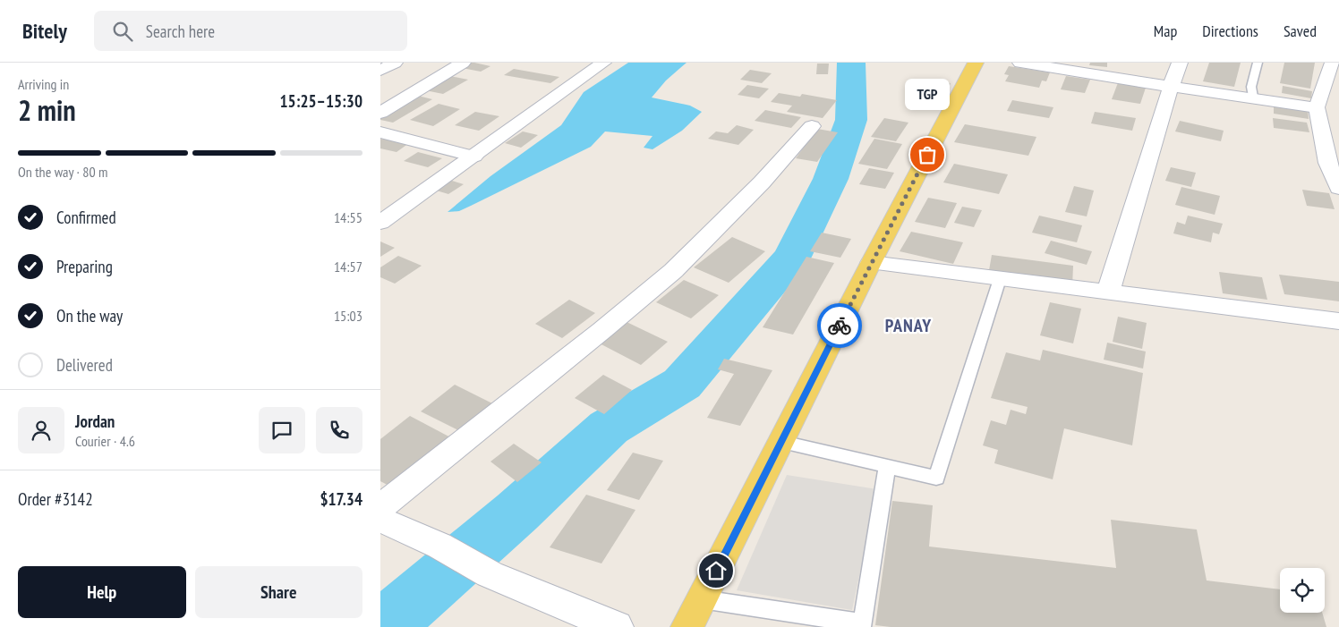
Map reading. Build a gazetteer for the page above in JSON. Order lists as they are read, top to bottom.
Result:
{
  "districts": ["PANAY"],
  "places": ["TGP"],
  "page": {
    "header": "Bitely",
    "search": "Search here",
    "nav": ["Map", "Directions", "Saved"],
    "heading": ["2 min", "Arriving in", "15:25–15:30"],
    "panel": [
      "Jordan",
      "Courier · 4.6",
      "Order #3142",
      "$17.34"
    ],
    "bubble": "TGP",
    "bar": "On the way · 80 m",
    "list": [
      ["Confirmed", "14:55"],
      ["Preparing", "14:57"],
      ["On the way", "15:03"],
      "Delivered"
    ],
    "buttons": ["Help", "Share"]
  }
}
